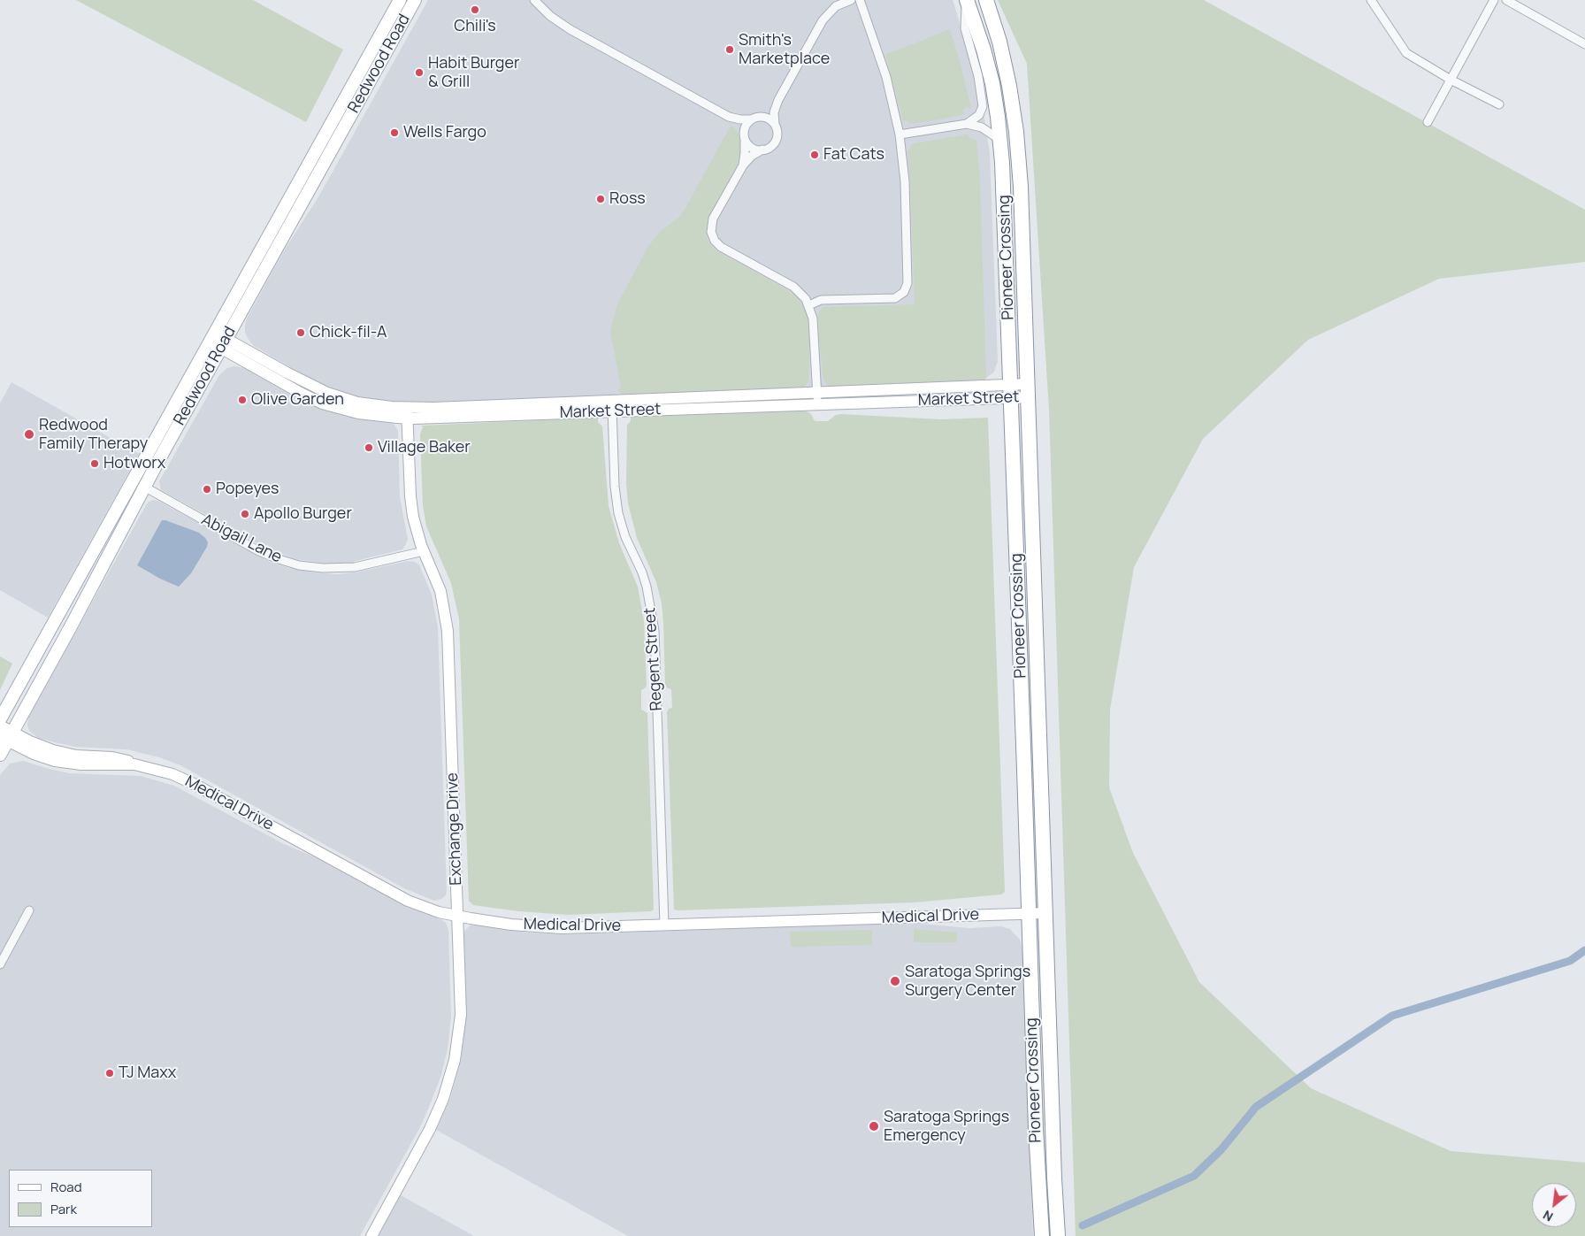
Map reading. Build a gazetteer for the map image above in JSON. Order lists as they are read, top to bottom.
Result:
{
  "streets": {
    "highway": ["Pioneer Crossing"],
    "main road": ["Redwood Road"],
    "street": [
      "Market Street",
      "Abigail Lane",
      "Regent Street",
      "Medical Drive",
      "Exchange Drive"
    ]
  },
  "crossings": [
    ["Redwood Road", "Market Street"],
    ["Redwood Road", "Abigail Lane"],
    ["Redwood Road", "Medical Drive"],
    ["Pioneer Crossing", "Market Street"],
    ["Pioneer Crossing", "Medical Drive"],
    ["Market Street", "Regent Street"],
    ["Market Street", "Exchange Drive"],
    ["Abigail Lane", "Exchange Drive"],
    ["Regent Street", "Medical Drive"],
    ["Medical Drive", "Exchange Drive"]
  ],
  "places": [
    "Chili's",
    "Smith's Marketplace",
    "Habit Burger & Grill",
    "Wells Fargo",
    "Fat Cats",
    "Ross",
    "Chick-fil-A",
    "Olive Garden",
    "Redwood Family Therapy",
    "Village Baker",
    "Hotworx",
    "Popeyes",
    "Apollo Burger",
    "Saratoga Springs Surgery Center",
    "TJ Maxx",
    "Saratoga Springs Emergency"
  ],
  "legend": ["Road", "Park"],
  "north": "bottom left"
}
